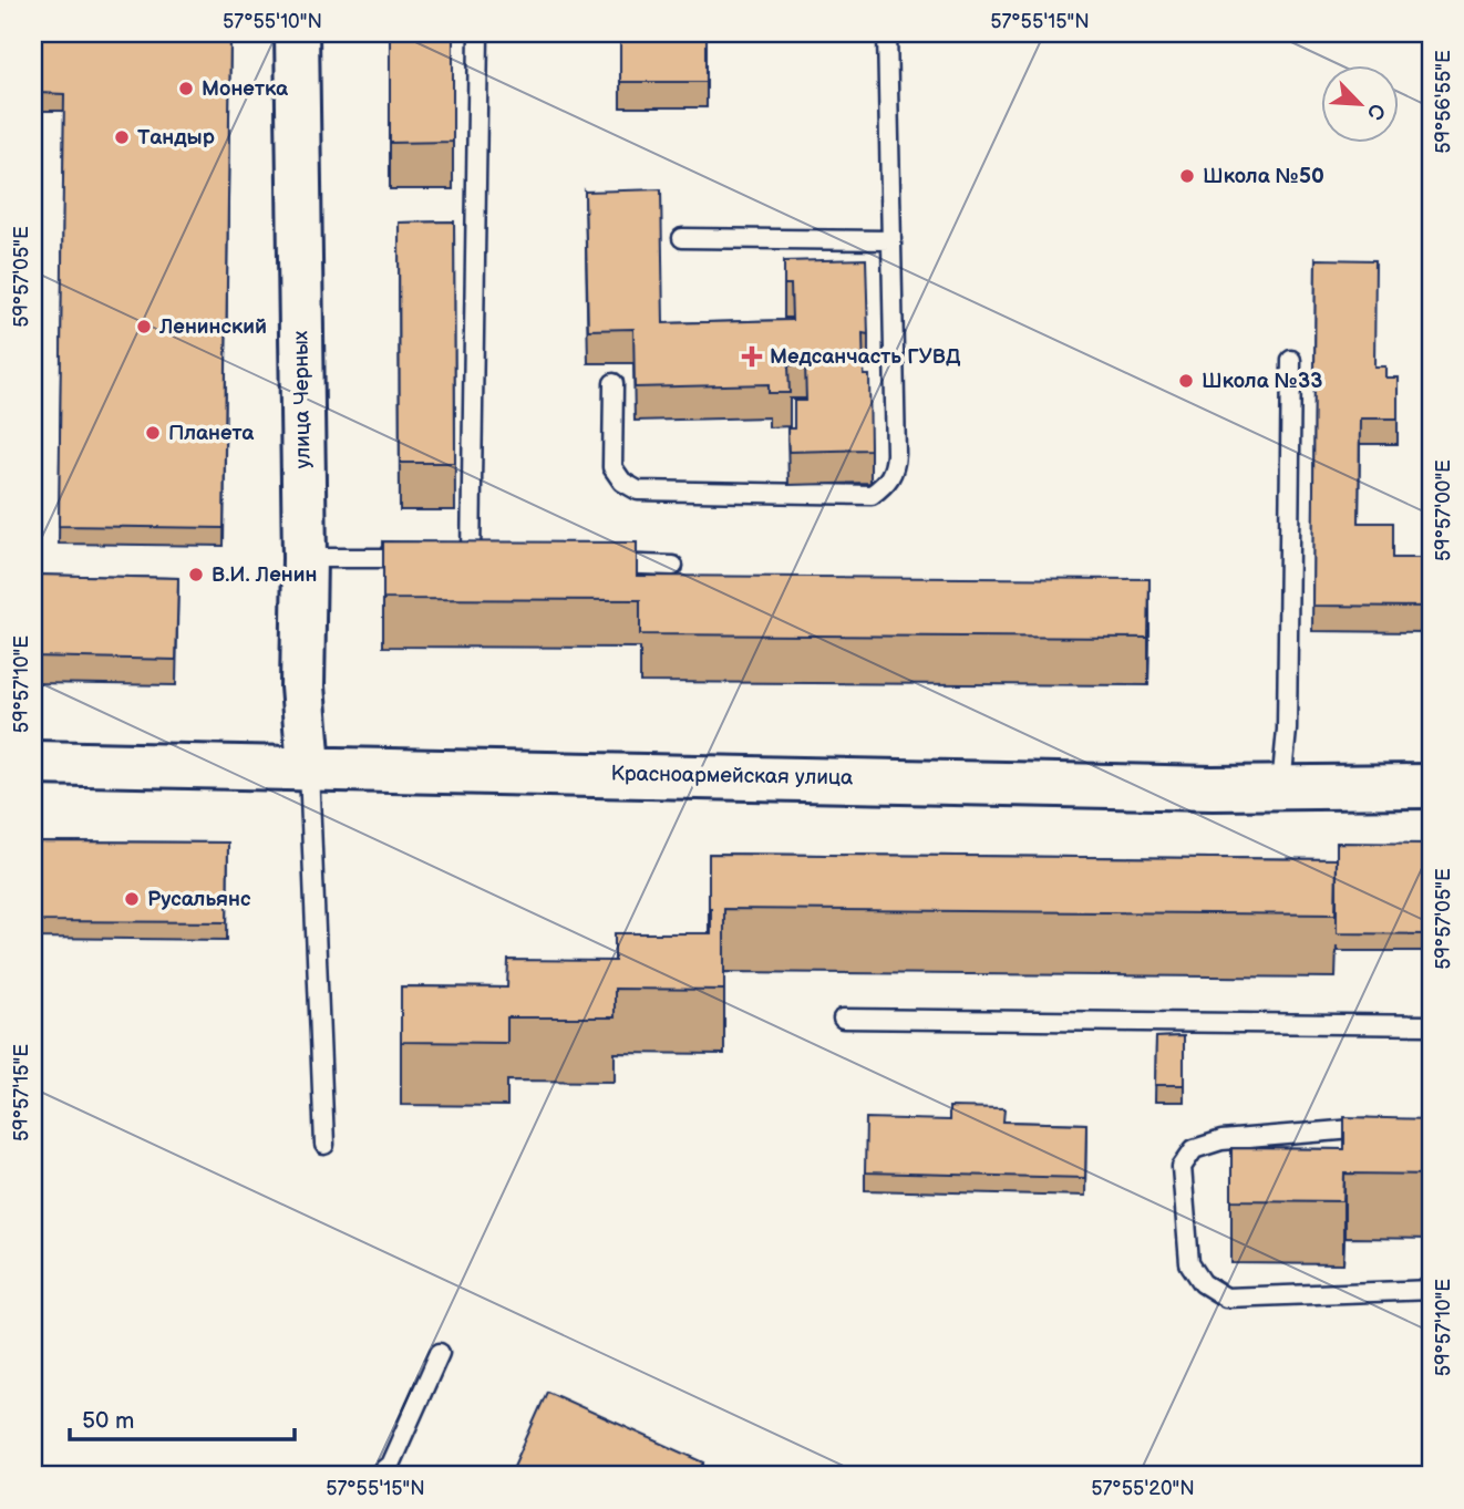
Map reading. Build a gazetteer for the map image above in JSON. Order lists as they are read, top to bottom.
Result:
{
  "streets": {
    "street": ["улица Черных", "Красноармейская улица"]
  },
  "crossings": [
    ["улица Черных", "Красноармейская улица"]
  ],
  "places": {
    "other": [
      "Монетка",
      "Тандыр",
      "Школа №50",
      "Ленинский",
      "Школа №33",
      "Планета",
      "В.И. Ленин",
      "Русальянс"
    ],
    "health": ["Медсанчасть ГУВД"]
  },
  "scale_bar": "50 m",
  "north": "bottom right",
  "coordinates": [
    "57°55'10\"N",
    "57°55'15\"N",
    "59°56'55\"E",
    "59°57'05\"E",
    "59°57'00\"E",
    "59°57'10\"E",
    "59°57'15\"E",
    "57°55'20\"N"
  ]
}
